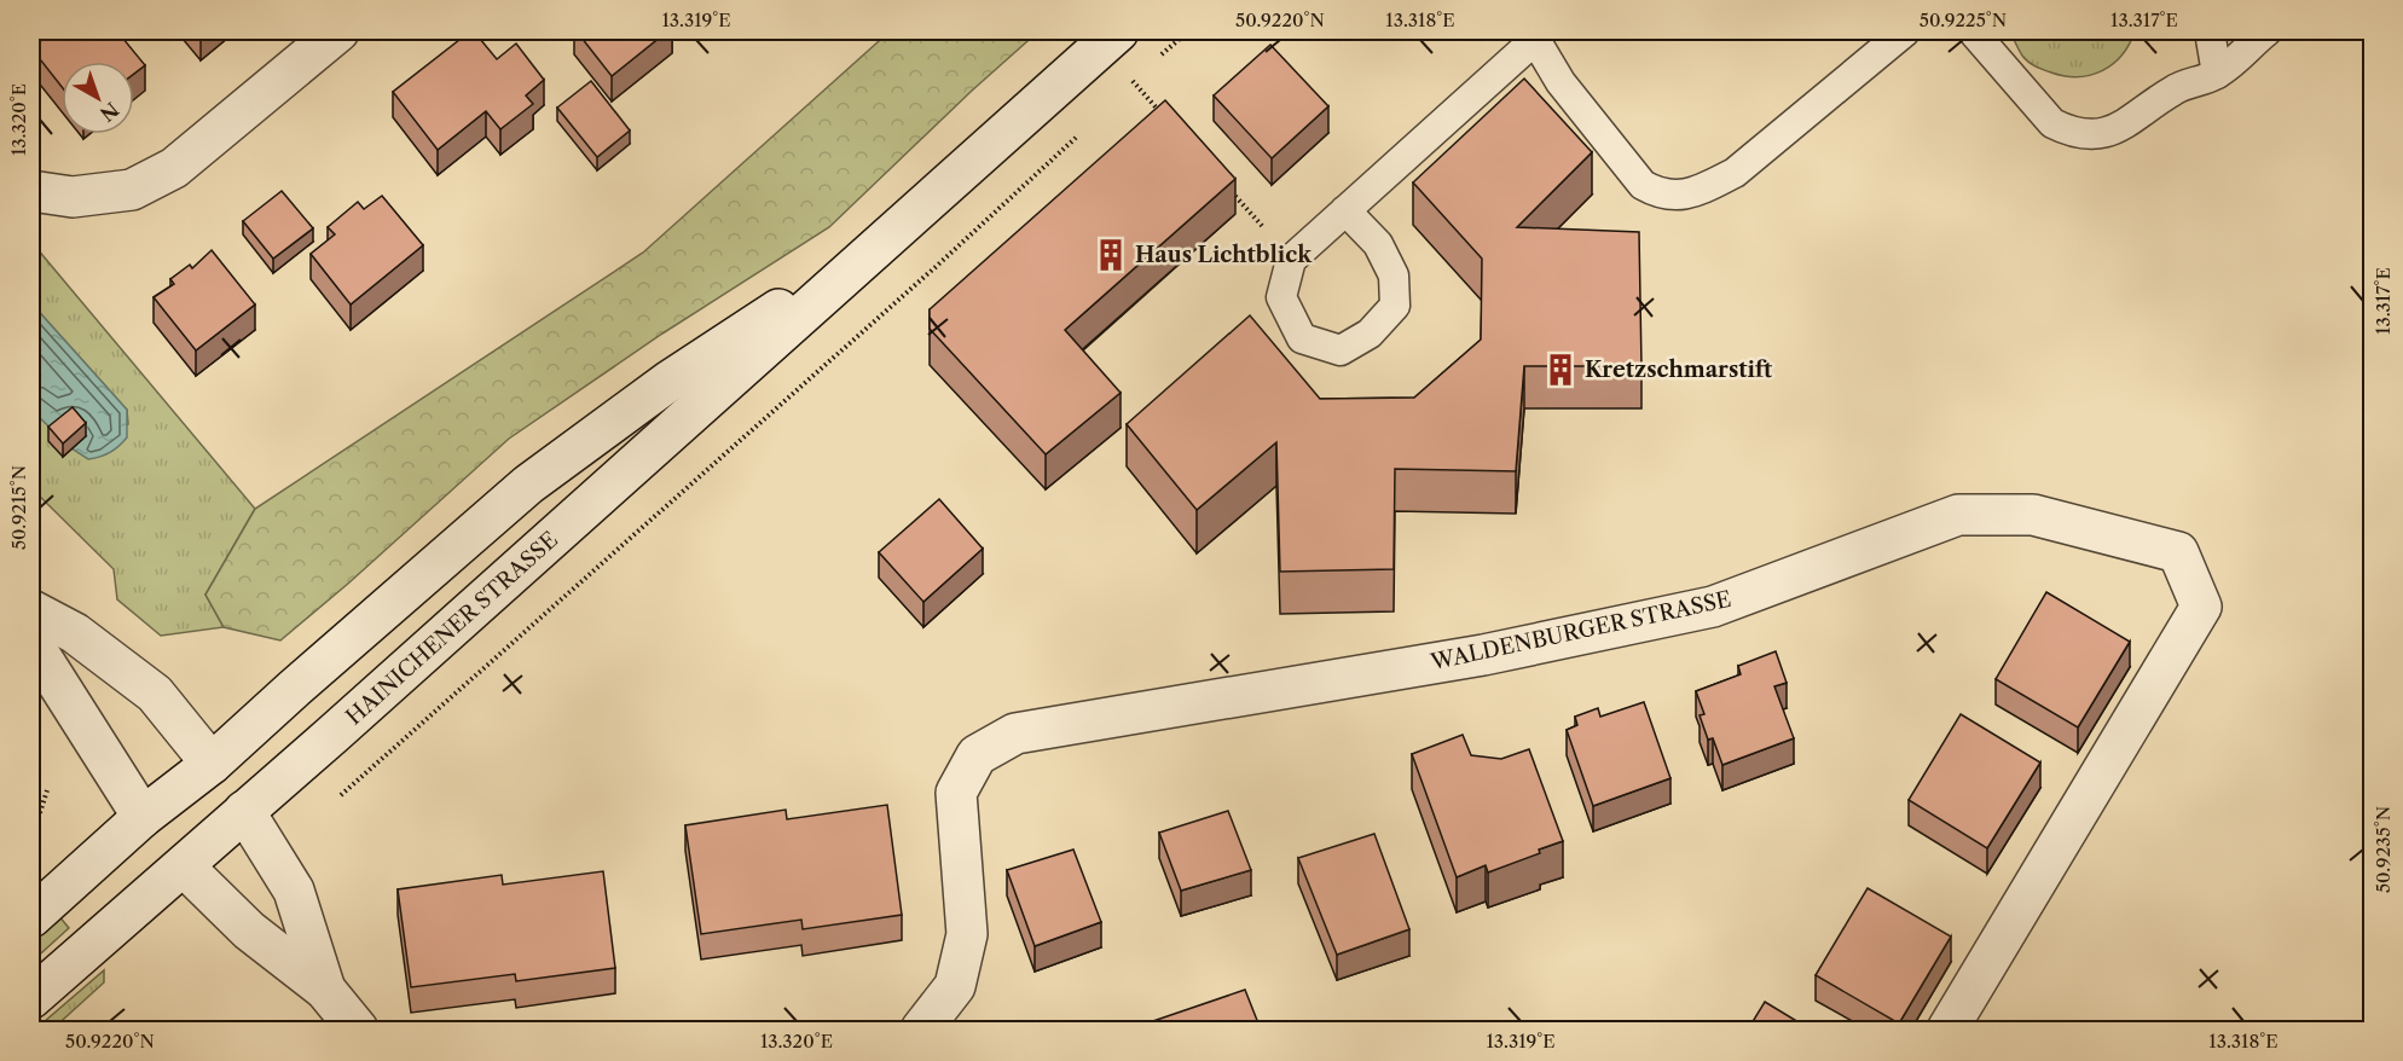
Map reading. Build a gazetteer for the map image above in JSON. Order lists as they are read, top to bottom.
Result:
{
  "streets": {
    "street": ["HAINICHENER STRASSE", "WALDENBURGER STRASSE"]
  },
  "places": {
    "building": ["Haus Lichtblick", "Kretzschmarstift"]
  },
  "north": "bottom right",
  "coordinates": [
    "13.319°E",
    "50.9220°N",
    "13.318°E",
    "50.9225°N",
    "13.317°E",
    "13.320°E",
    "50.9215°N",
    "50.9235°N"
  ]
}
